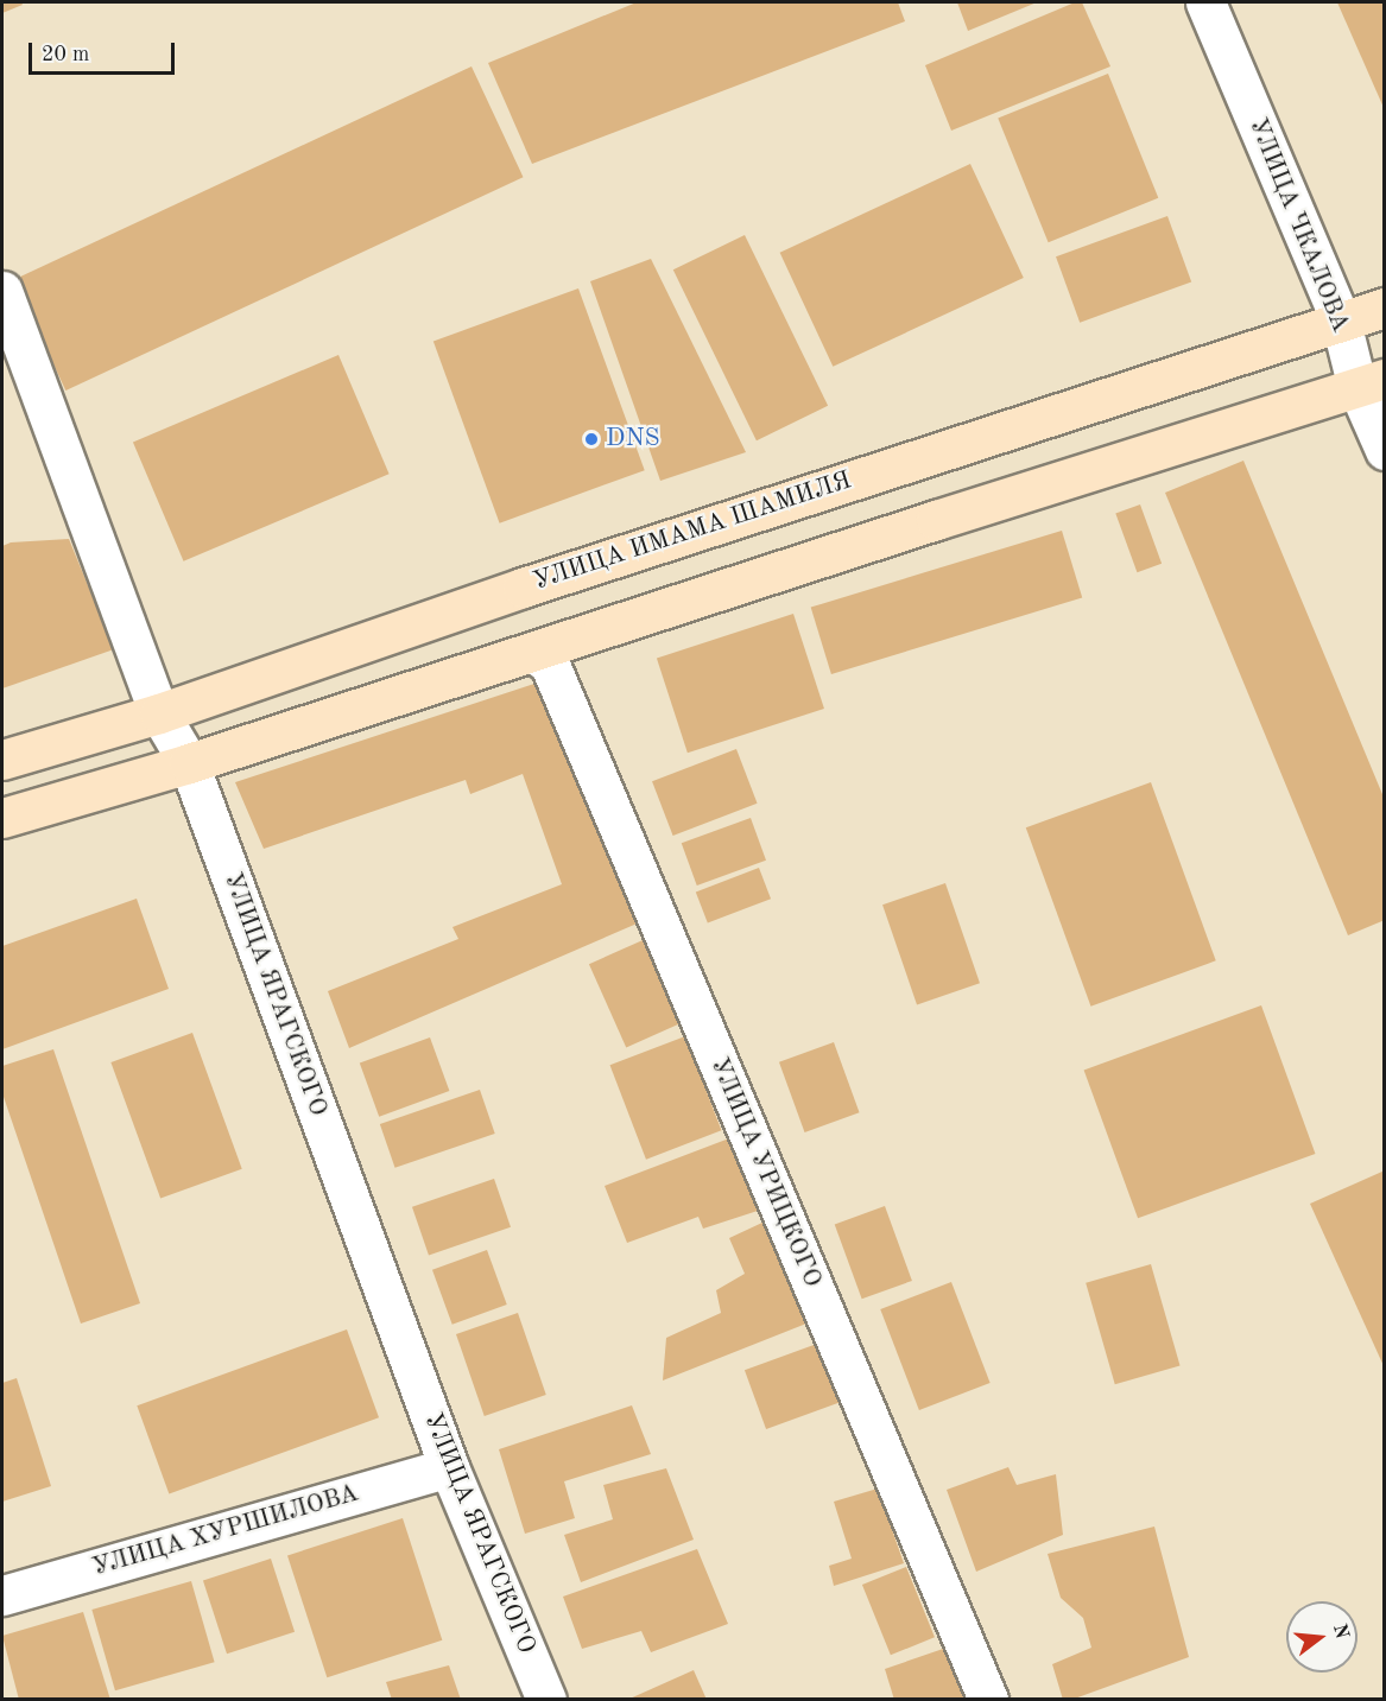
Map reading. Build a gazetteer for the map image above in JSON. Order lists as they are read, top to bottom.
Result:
{
  "streets": {
    "main road": ["УЛИЦА ИМАМА ШАМИЛЯ"],
    "street": [
      "УЛИЦА ЧКАЛОВА",
      "УЛИЦА ЯРАГСКОГО",
      "УЛИЦА УРИЦКОГО",
      "УЛИЦА ХУРШИЛОВА"
    ]
  },
  "crossings": [
    ["УЛИЦА ЧКАЛОВА", "УЛИЦА ИМАМА ШАМИЛЯ"],
    ["УЛИЦА ИМАМА ШАМИЛЯ", "УЛИЦА ЯРАГСКОГО"],
    ["УЛИЦА ЯРАГСКОГО", "УЛИЦА ХУРШИЛОВА"]
  ],
  "places": ["DNS"],
  "scale_bar": "20 m",
  "north": "right"
}
